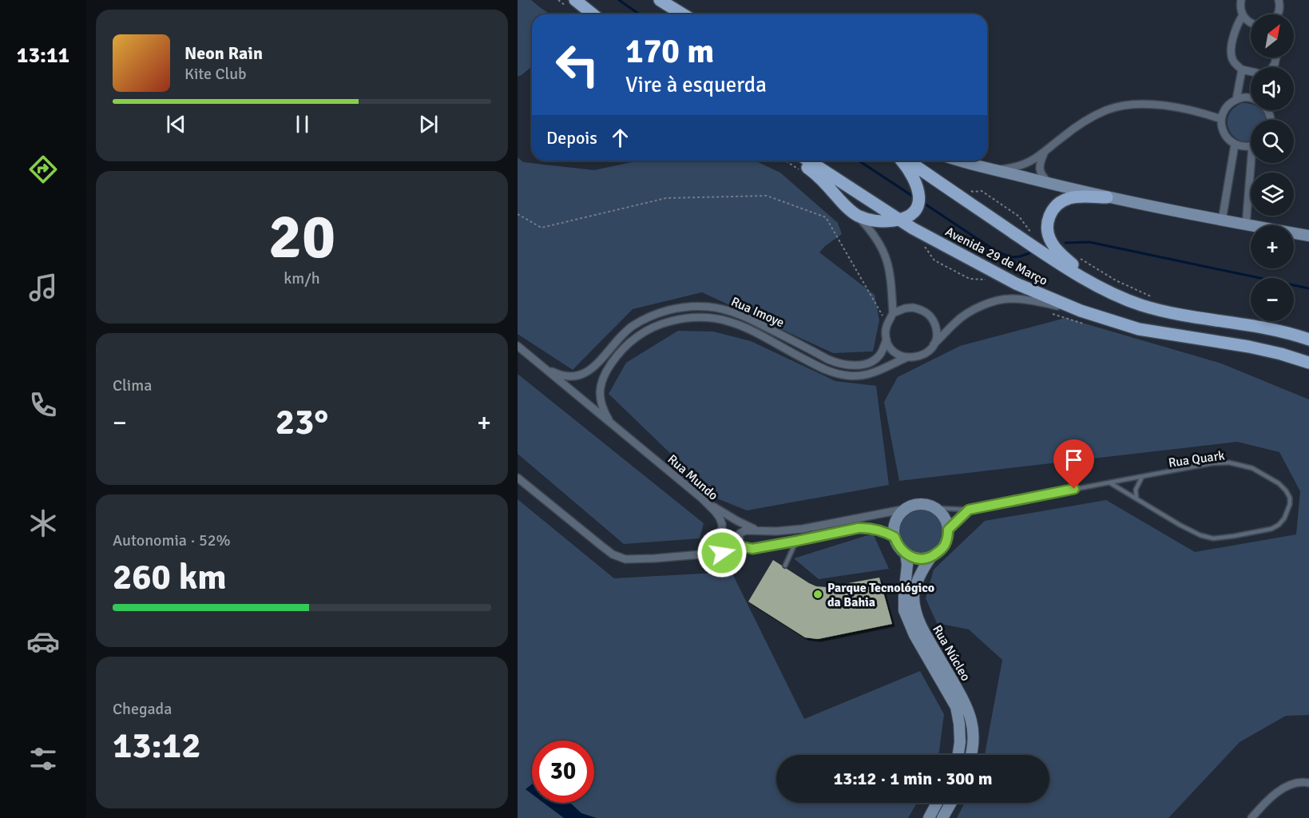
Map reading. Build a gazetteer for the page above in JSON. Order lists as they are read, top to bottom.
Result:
{
  "streets": {
    "main road": ["Avenida 29 de Março"],
    "street": ["Rua Imoye", "Rua Mundo", "Rua Núcleo"],
    "lane": ["Rua Quark"]
  },
  "crossings": [
    ["Rua Imoye", "Rua Mundo"],
    ["Rua Quark", "Rua Núcleo"]
  ],
  "places": ["Parque Tecnológico da Bahia"],
  "north": "top right",
  "page": {
    "tabs": "13:11",
    "map_buttons": ["+", "−"],
    "turn": ["170 m", "Vire à esquerda"],
    "song": ["Neon Rain", "Kite Club"],
    "then": "Depois",
    "tile": [
      ["20", "km/h"],
      "Clima",
      ["Autonomia · 52%", "260 km"],
      ["Chegada", "13:12"]
    ],
    "heat": ["−", "23°", "+"],
    "limit": "30",
    "trip": "13:12 · 1 min · 300 m"
  }
}
